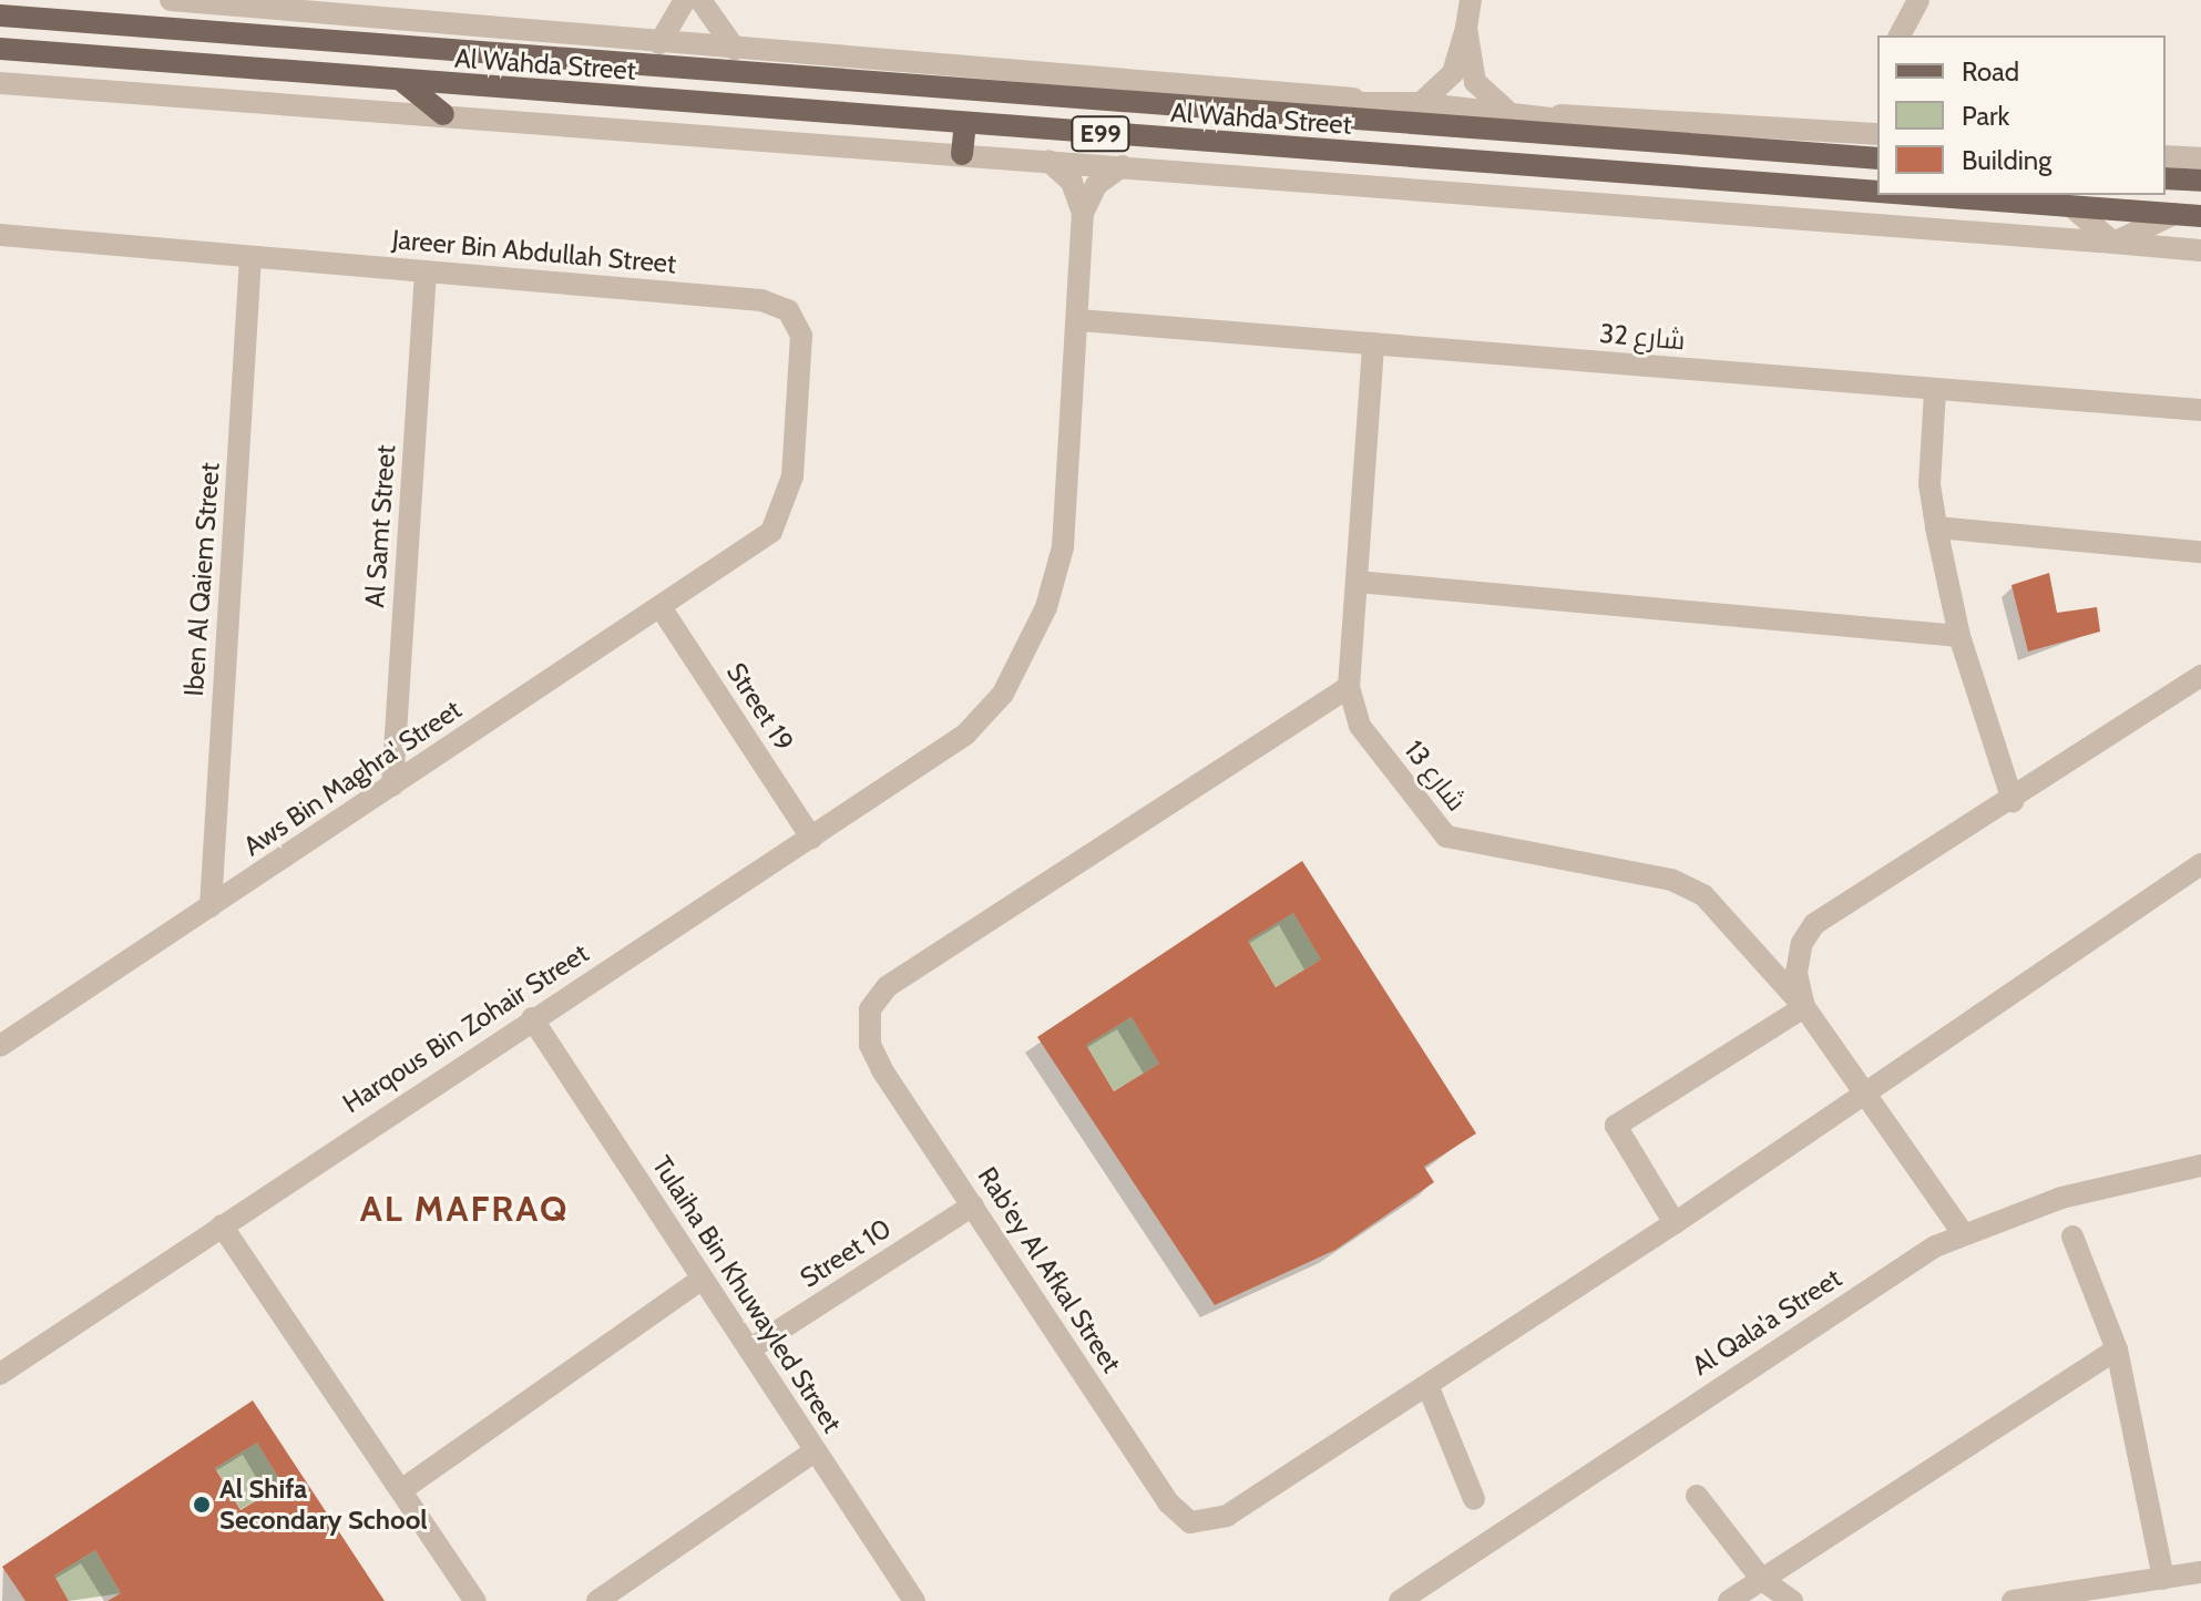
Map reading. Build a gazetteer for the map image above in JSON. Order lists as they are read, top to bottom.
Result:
{
  "streets": {
    "main road": ["Al Wahda Street", "E99"],
    "street": [
      "Jareer Bin Abdullah Street",
      "شارع 32",
      "Al Samt Street",
      "Iben Al Qaiem Street",
      "Street 19",
      "شارع 13",
      "Aws Bin Maghra' Street",
      "Harqous Bin Zohair Street",
      "Street 10",
      "Rab'ey Al Afkal Street",
      "Tulaiha Bin Khuwayled Street",
      "Al Qala'a Street"
    ]
  },
  "crossings": [
    ["Jareer Bin Abdullah Street", "Al Samt Street"],
    ["Jareer Bin Abdullah Street", "Iben Al Qaiem Street"],
    ["Jareer Bin Abdullah Street", "Aws Bin Maghra' Street"],
    ["شارع 32", "شارع 13"],
    ["شارع 32", "Harqous Bin Zohair Street"],
    ["Al Samt Street", "Aws Bin Maghra' Street"],
    ["Iben Al Qaiem Street", "Aws Bin Maghra' Street"],
    ["Street 19", "Aws Bin Maghra' Street"],
    ["Street 19", "Harqous Bin Zohair Street"],
    ["شارع 13", "Rab'ey Al Afkal Street"],
    ["شارع 13", "Al Qala'a Street"],
    ["Harqous Bin Zohair Street", "Tulaiha Bin Khuwayled Street"],
    ["Street 10", "Rab'ey Al Afkal Street"],
    ["Street 10", "Tulaiha Bin Khuwayled Street"]
  ],
  "districts": ["AL MAFRAQ"],
  "places": ["Al Shifa Secondary School"],
  "legend": ["Road", "Park", "Building"]
}
